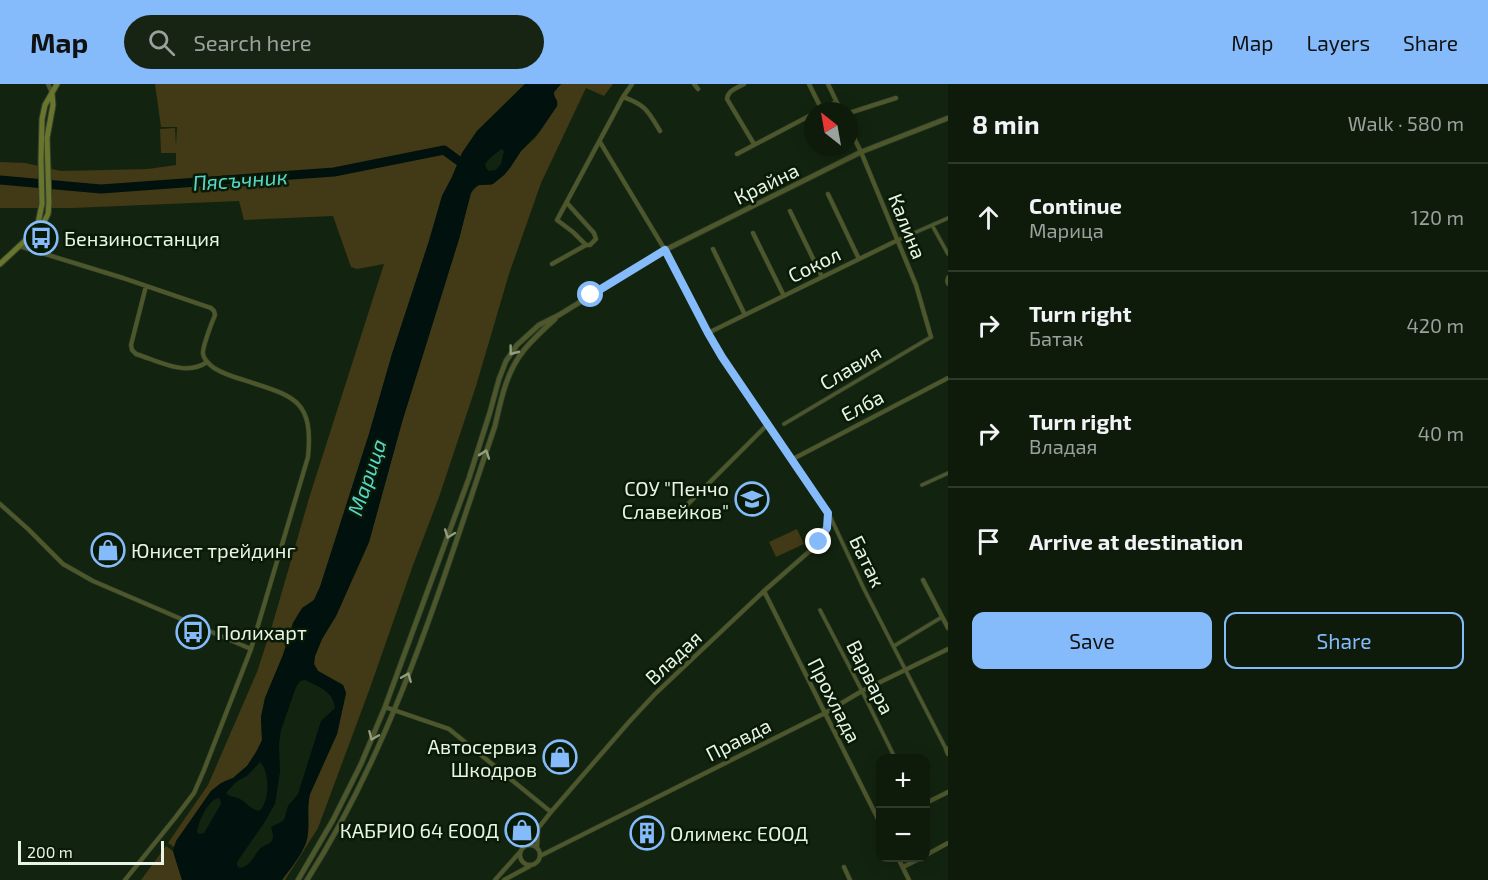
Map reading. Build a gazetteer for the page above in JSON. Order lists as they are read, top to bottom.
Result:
{
  "streets": {
    "street": [
      "Крайна",
      "Калина",
      "Сокол",
      "Славия",
      "Елба",
      "Батак",
      "Владая",
      "Варвара",
      "Прохлада",
      "Правда"
    ]
  },
  "crossings": [
    ["Крайна", "Калина"],
    ["Крайна", "Батак"],
    ["Калина", "Сокол"],
    ["Калина", "Славия"],
    ["Сокол", "Батак"],
    ["Елба", "Батак"],
    ["Батак", "Владая"],
    ["Батак", "Правда"],
    ["Владая", "Прохлада"],
    ["Владая", "Правда"],
    ["Варвара", "Правда"],
    ["Прохлада", "Правда"]
  ],
  "water": ["Пясъчник", "Марица"],
  "places": {
    "bus stop": ["Бензиностанция", "Полихарт"],
    "school or university": ["СОУ \"Пенчо Славейков\""],
    "shop": ["Юнисет трейдинг", "Автосервиз Шкодров", "КАБРИО 64 ЕООД"],
    "building": ["Олимекс ЕООД"]
  },
  "scale_bar": "200 m",
  "north": "top left",
  "page": {
    "header": "Map",
    "search": "Search here",
    "nav": ["Map", "Layers", "Share"],
    "heading": ["8 min", "Walk · 580 m"],
    "list": [
      ["Continue", "Марица", "120 m"],
      ["Turn right", "Батак", "420 m"],
      ["Turn right", "Владая", "40 m"],
      "Arrive at destination"
    ],
    "buttons": ["Save", "Share"],
    "map_buttons": ["+", "−"],
    "scale": "200 m"
  }
}
